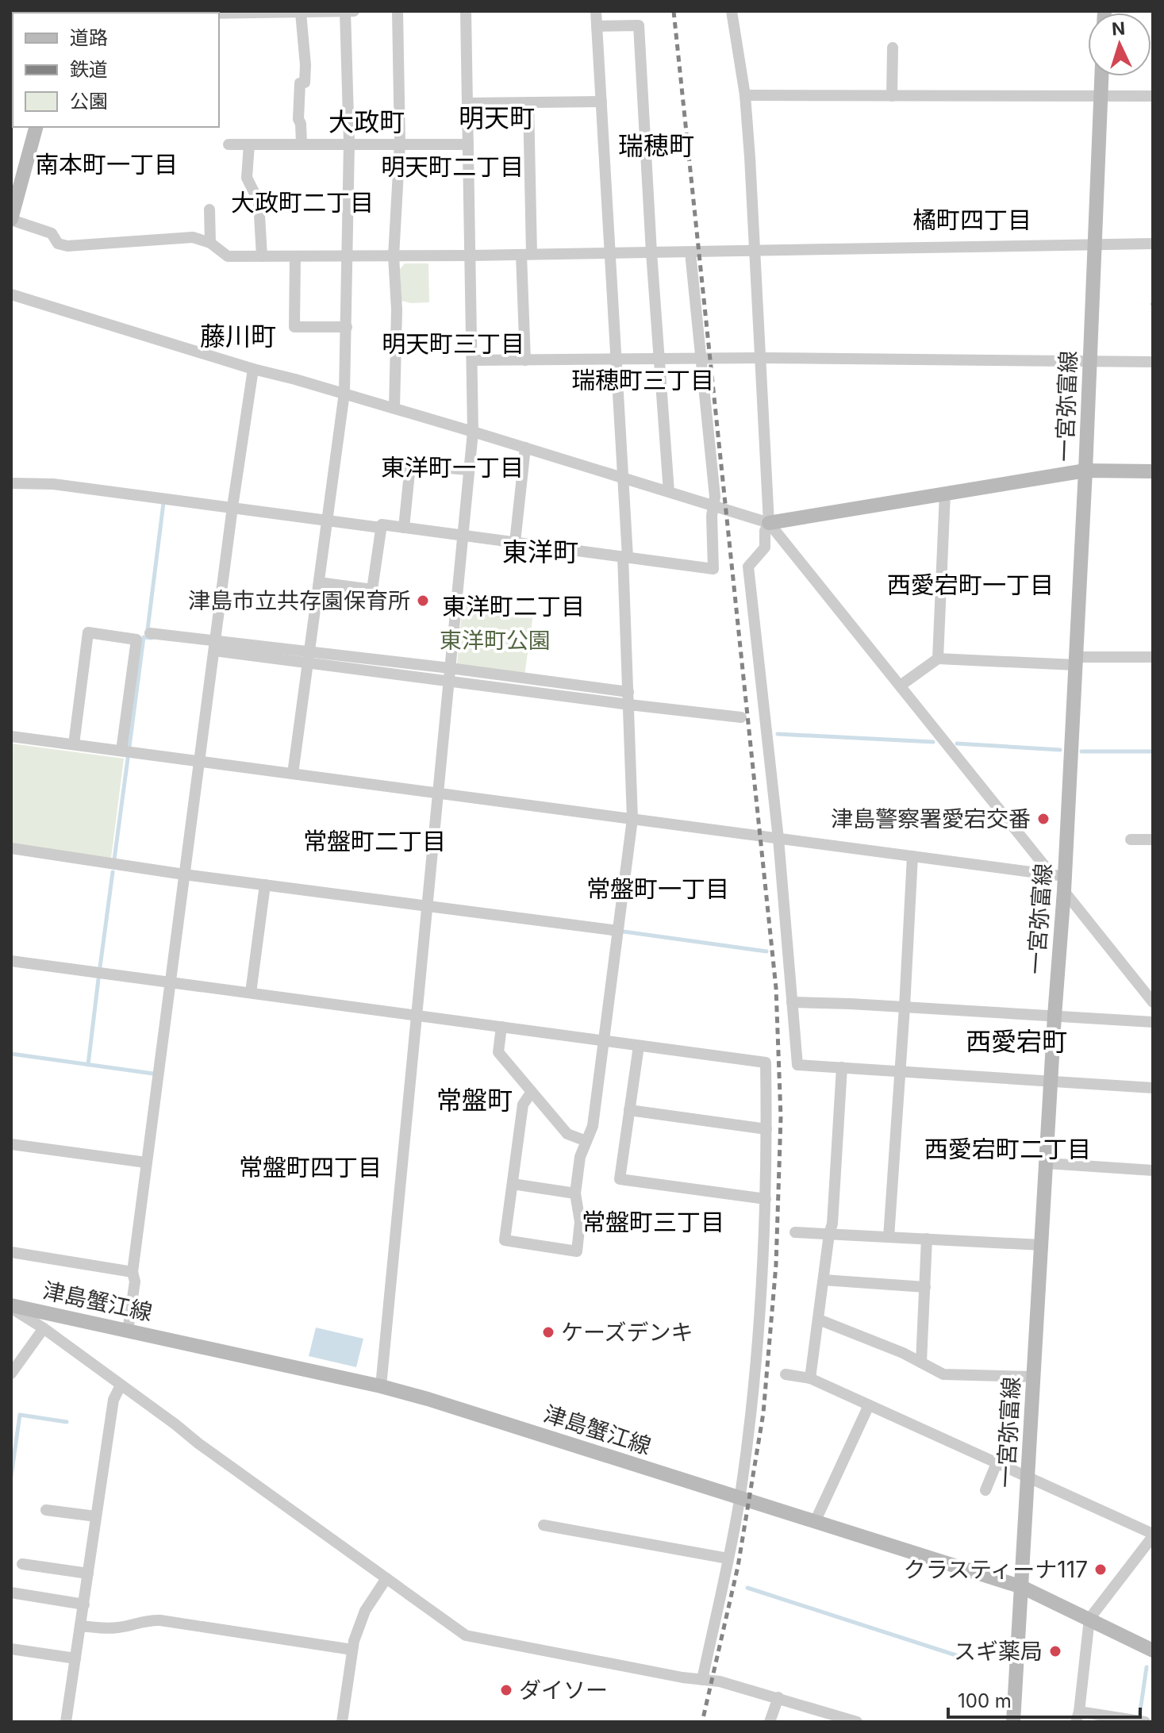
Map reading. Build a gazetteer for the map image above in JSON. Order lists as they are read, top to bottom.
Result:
{
  "streets": {
    "main road": ["一宮弥富線", "津島蟹江線"]
  },
  "crossings": [
    ["一宮弥富線", "津島蟹江線"]
  ],
  "districts": [
    "明天町",
    "大政町",
    "瑞穂町",
    "南本町一丁目",
    "明天町二丁目",
    "大政町二丁目",
    "橘町四丁目",
    "藤川町",
    "明天町三丁目",
    "瑞穂町三丁目",
    "東洋町一丁目",
    "東洋町",
    "西愛宕町一丁目",
    "東洋町二丁目",
    "常盤町二丁目",
    "常盤町一丁目",
    "西愛宕町",
    "常盤町",
    "西愛宕町二丁目",
    "常盤町四丁目",
    "常盤町三丁目"
  ],
  "parks": ["東洋町公園"],
  "places": [
    "津島市立共存園保育所",
    "津島警察署愛宕交番",
    "ケーズデンキ",
    "クラスティーナ117",
    "スギ薬局",
    "ダイソー"
  ],
  "legend": ["道路", "鉄道", "公園"],
  "scale_bar": "100 m",
  "north": "top"
}
